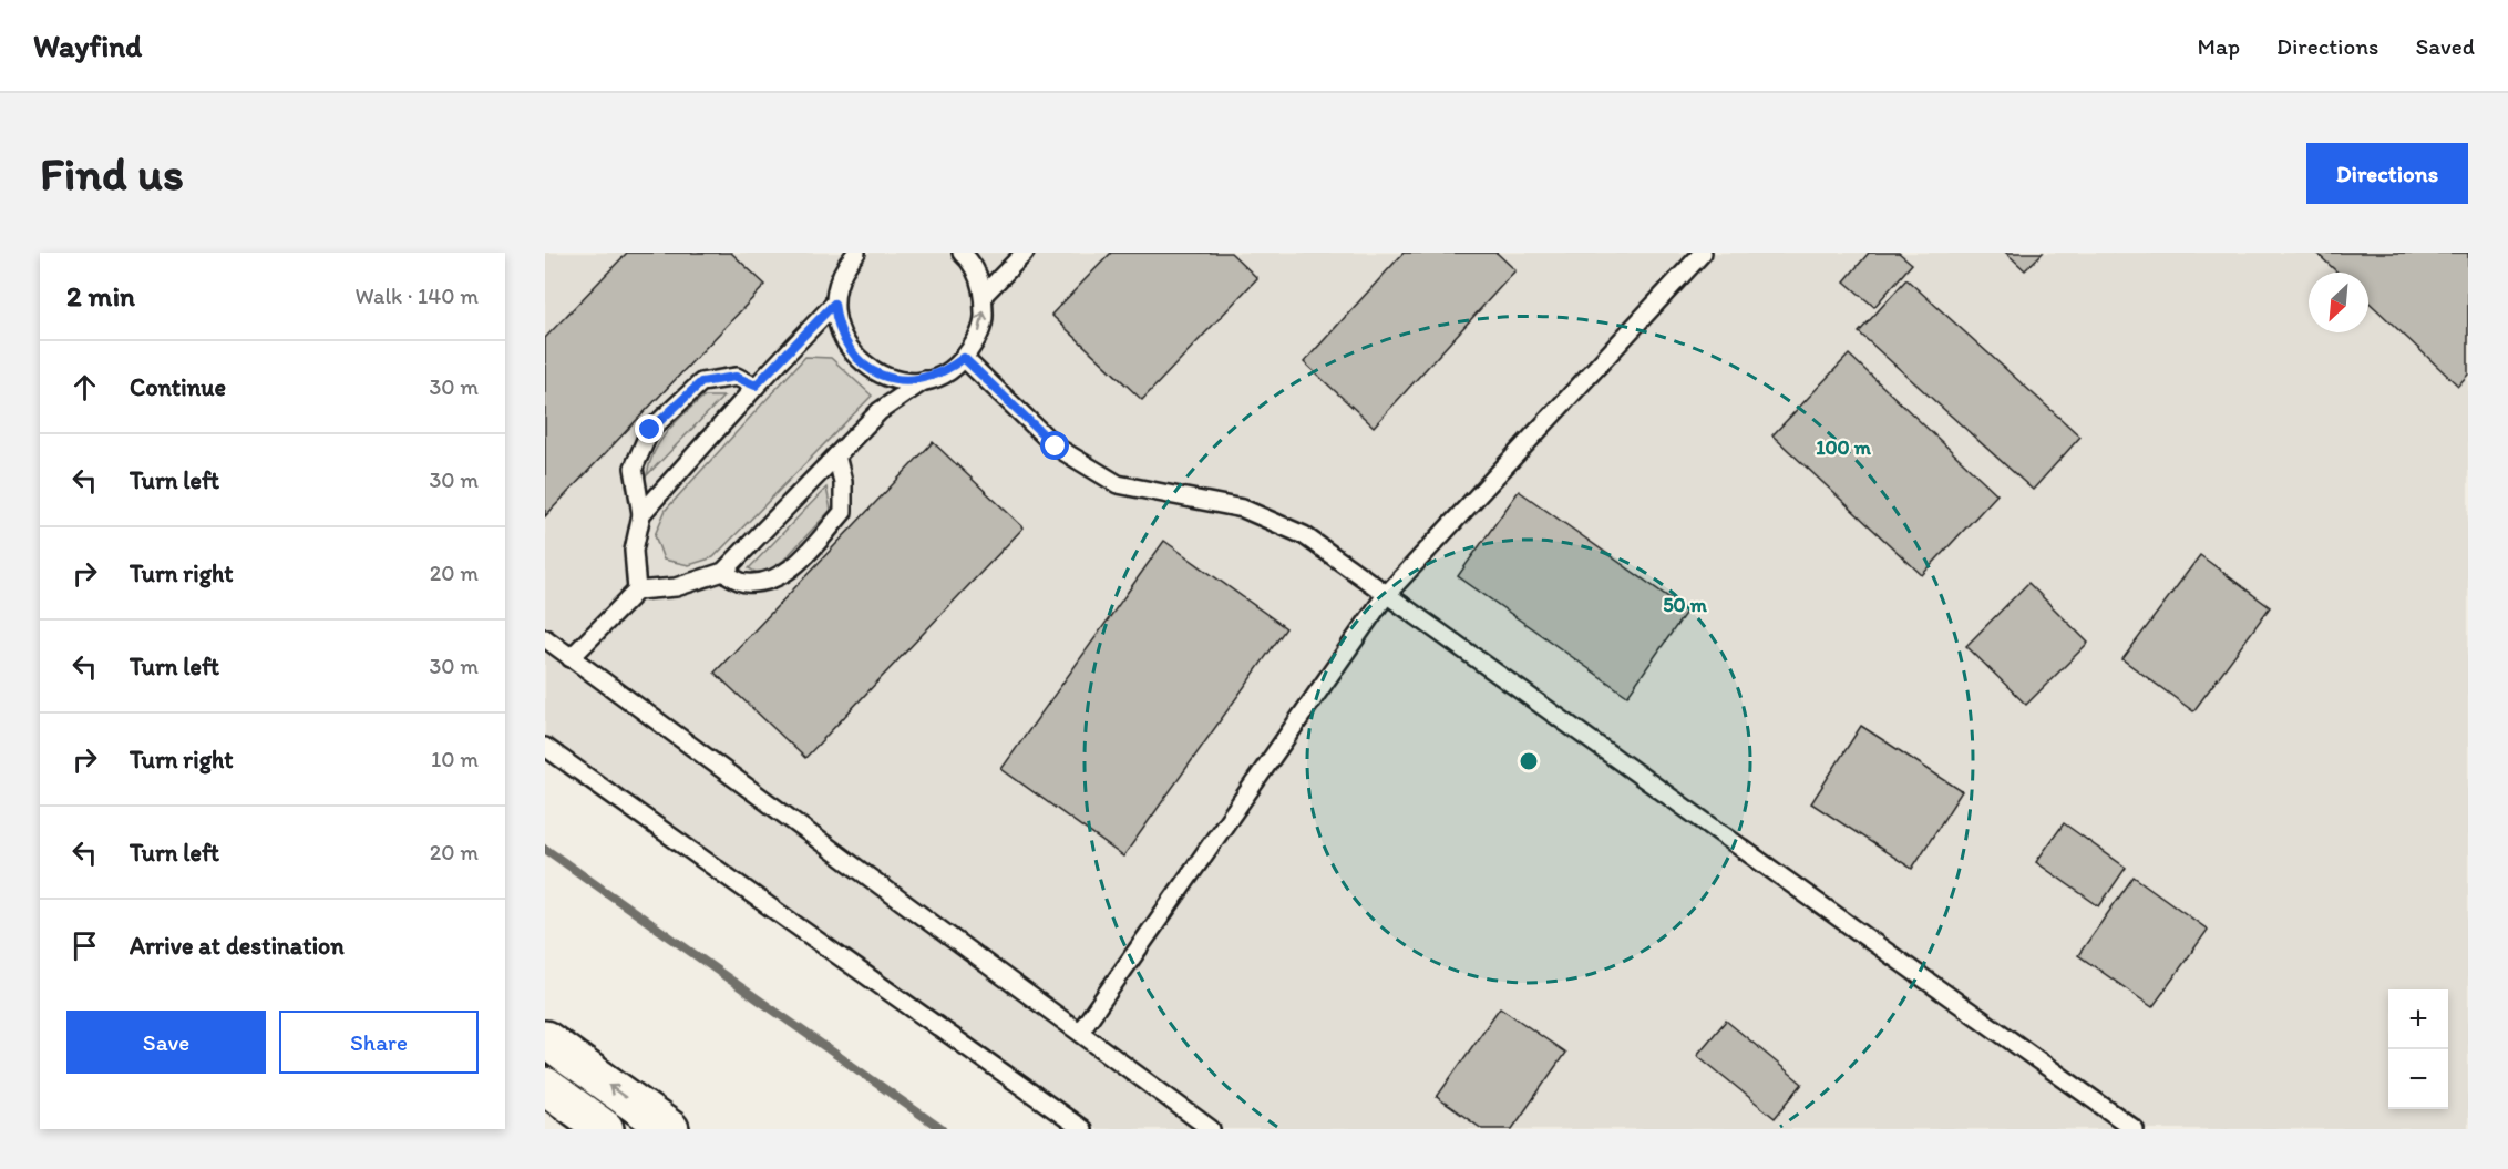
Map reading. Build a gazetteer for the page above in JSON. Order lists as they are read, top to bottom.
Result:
{
  "north": "bottom left",
  "page": {
    "header": "Wayfind",
    "nav": ["Map", "Directions", "Saved"],
    "buttons": [
      "Directions",
      ["Save", "Share"]
    ],
    "title": "Find us",
    "heading": ["2 min", "Walk · 140 m"],
    "list": [
      ["Continue", "30 m"],
      ["Turn left", "30 m"],
      ["Turn right", "20 m"],
      ["Turn left", "30 m"],
      ["Turn right", "10 m"],
      ["Turn left", "20 m"],
      "Arrive at destination"
    ],
    "map_buttons": ["+", "−"]
  },
  "rings": ["100 m", "50 m"]
}
